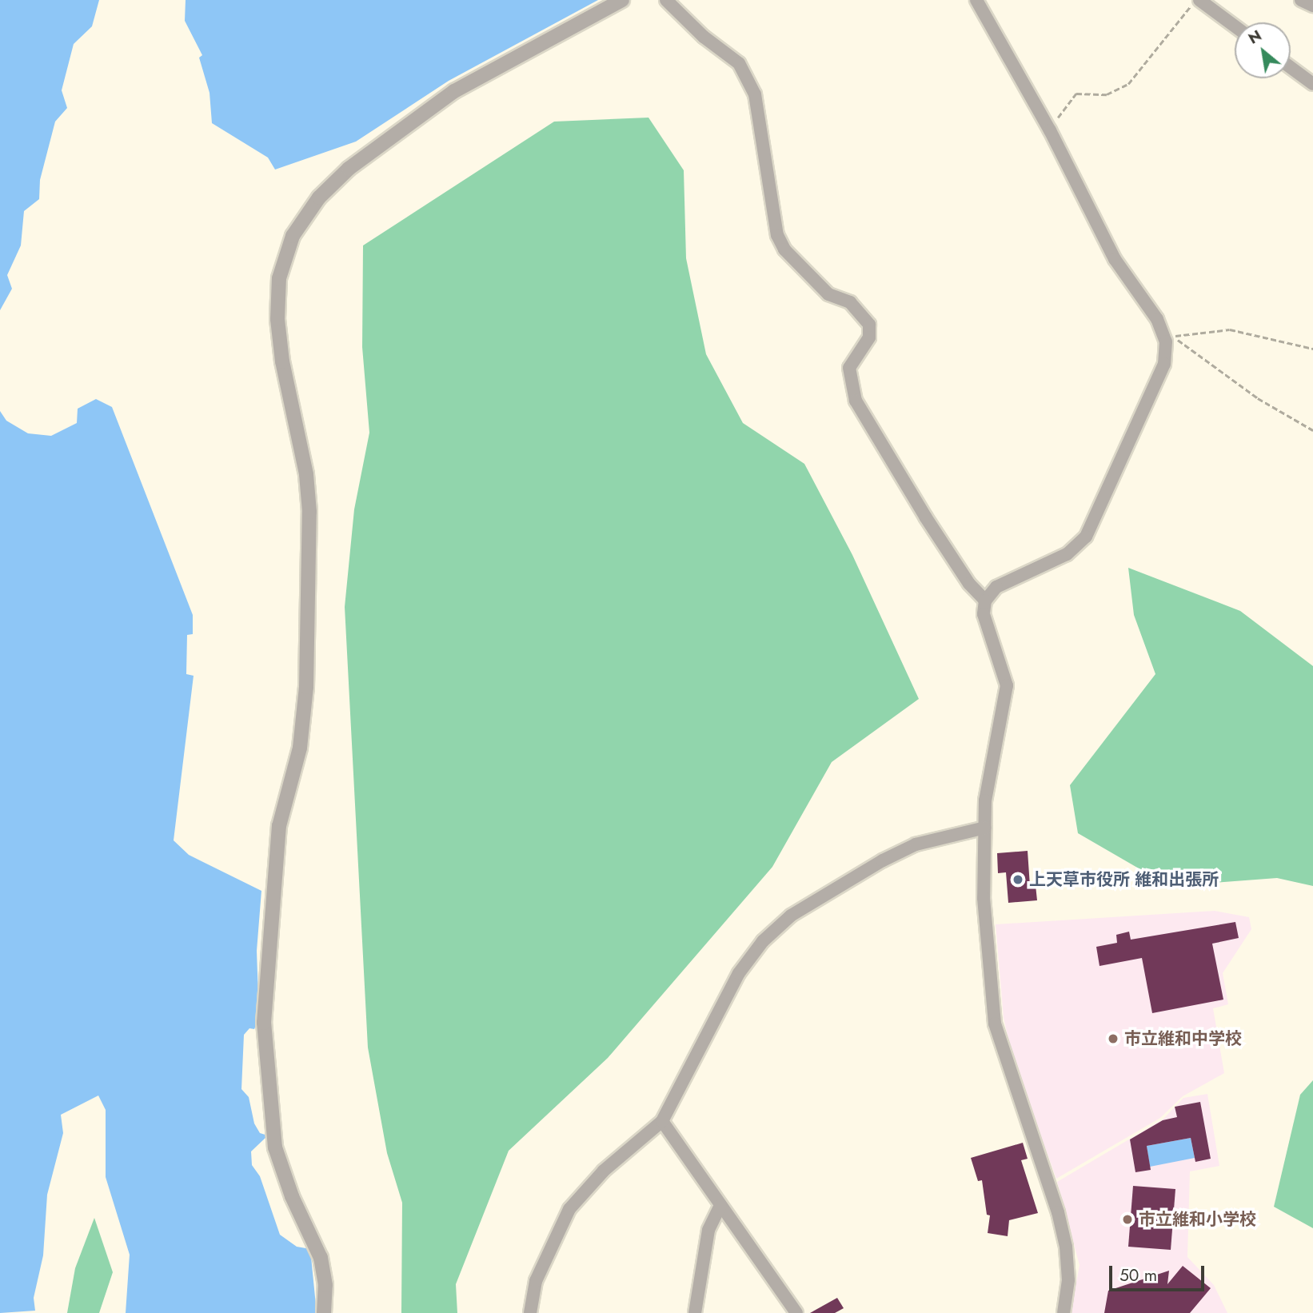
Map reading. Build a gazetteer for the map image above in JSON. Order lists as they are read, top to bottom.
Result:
{
  "places": ["上天草市役所 維和出張所", "市立維和中学校", "市立維和小学校"],
  "scale_bar": "50 m",
  "north": "top left"
}
